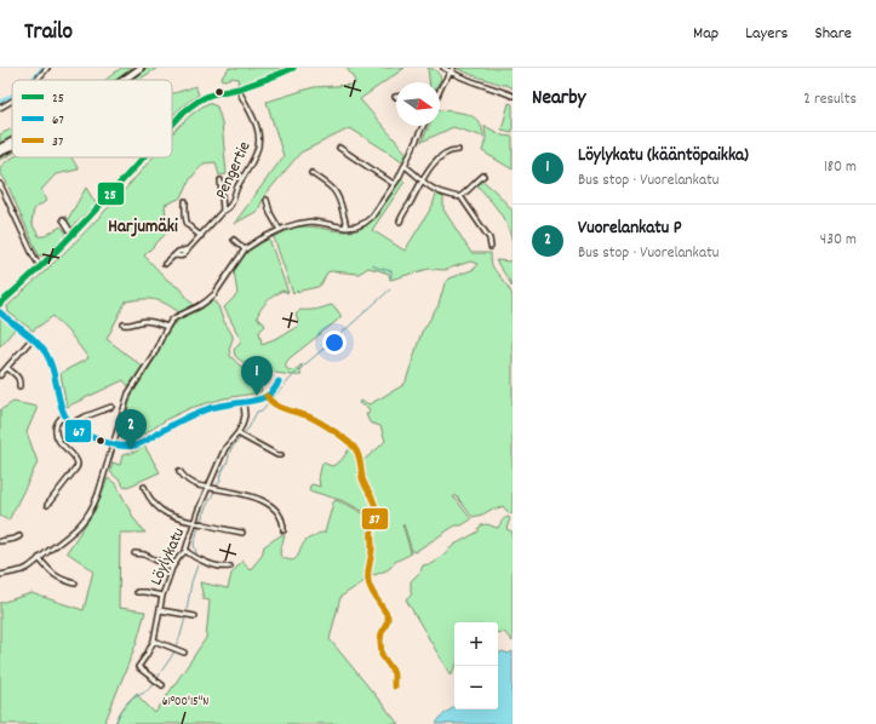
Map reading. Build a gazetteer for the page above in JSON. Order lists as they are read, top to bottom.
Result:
{
  "streets": {
    "street": ["Pengertie", "Löylykatu"]
  },
  "districts": ["Harjumäki"],
  "lines": ["transit line 25", "transit line 67", "transit line 37"],
  "legend": ["25", "67", "37"],
  "north": "right",
  "page": {
    "header": "Trailo",
    "nav": ["Map", "Layers", "Share"],
    "heading": ["Nearby", "2 results"],
    "list": [
      {
        "mark": "1",
        "name": "Löylykatu (kääntöpaikka)",
        "note": "Bus stop · Vuorelankatu",
        "value": "180 m"
      },
      {
        "mark": "2",
        "name": "Vuorelankatu P",
        "note": "Bus stop · Vuorelankatu",
        "value": "430 m"
      }
    ],
    "pins": ["1", "2"],
    "map_buttons": ["+", "−"]
  },
  "coordinates": ["61°00'15\"N"]
}
